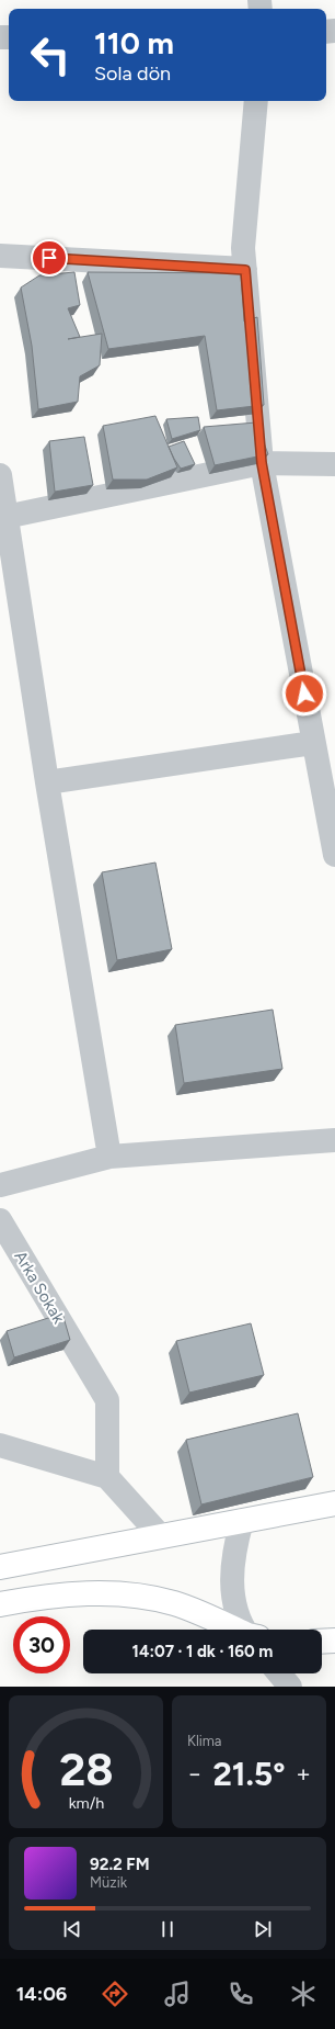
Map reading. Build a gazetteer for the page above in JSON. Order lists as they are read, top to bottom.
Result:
{
  "streets": {
    "street": ["Arka Sokak"]
  },
  "page": {
    "turn": ["110 m", "Sola dön"],
    "limit": "30",
    "trip": "14:07 · 1 dk · 160 m",
    "tile": "Klima",
    "heat": ["−", "21.5°", "+"],
    "song": ["92.2 FM", "Müzik"],
    "tabs": "14:06",
    "gauge": ["28", "km/h"]
  }
}
